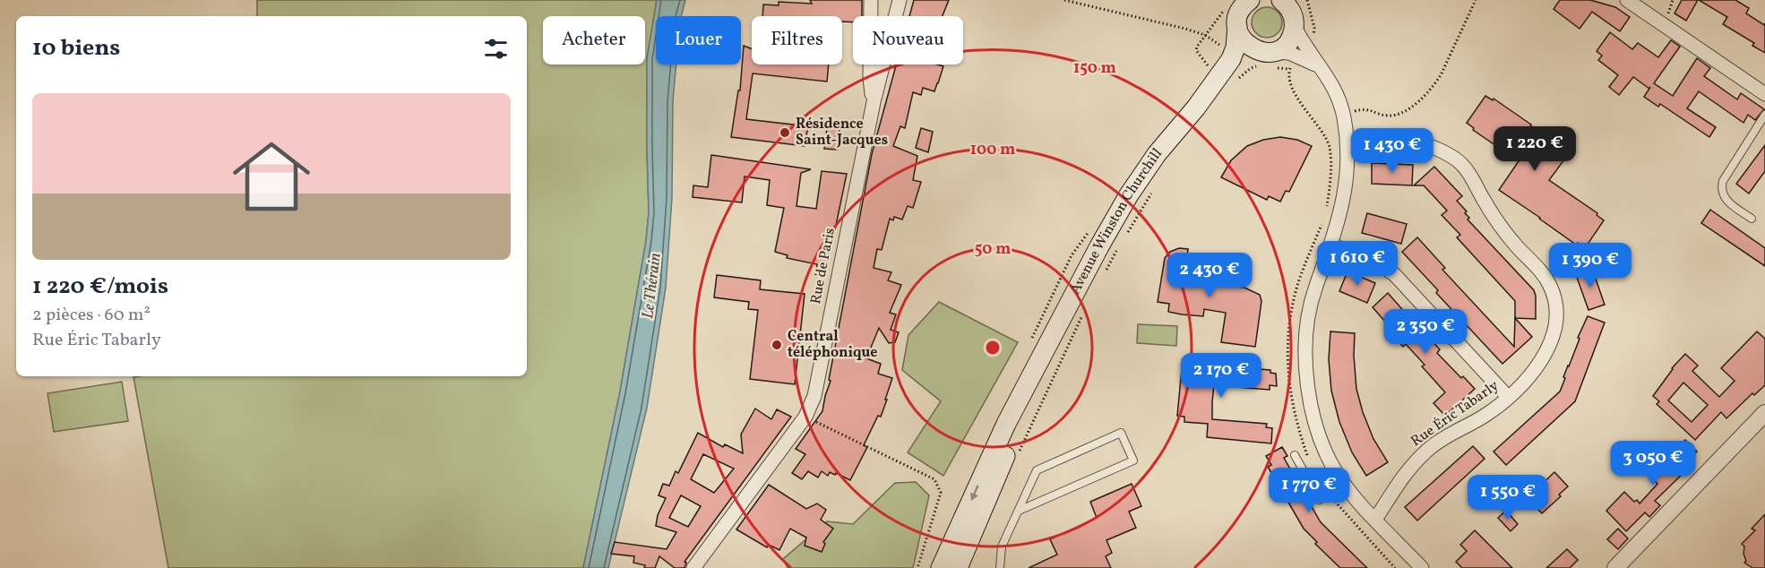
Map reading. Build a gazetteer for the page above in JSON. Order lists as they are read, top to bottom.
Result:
{
  "streets": {
    "main road": ["Avenue Winston Churchill"],
    "street": ["Rue de Paris", "Rue Éric Tabarly"]
  },
  "water": ["Le Thérain"],
  "places": ["Résidence Saint-Jacques", "Central téléphonique"],
  "page": {
    "chip": [
      "Acheter",
      "Louer",
      "Filtres",
      "Nouveau"
    ],
    "heading": "10 biens",
    "list": [
      {
        "name": "1 220 €/mois",
        "note": "2 pièces · 60 m² · Rue Éric Tabarly"
      }
    ],
    "price": [
      "1 220 €",
      "1 430 €",
      "1 610 €",
      "1 390 €",
      "2 430 €",
      "2 350 €",
      "2 170 €",
      "3 050 €",
      "1 770 €",
      "1 550 €"
    ]
  },
  "rings": ["150 m", "100 m", "50 m"]
}
